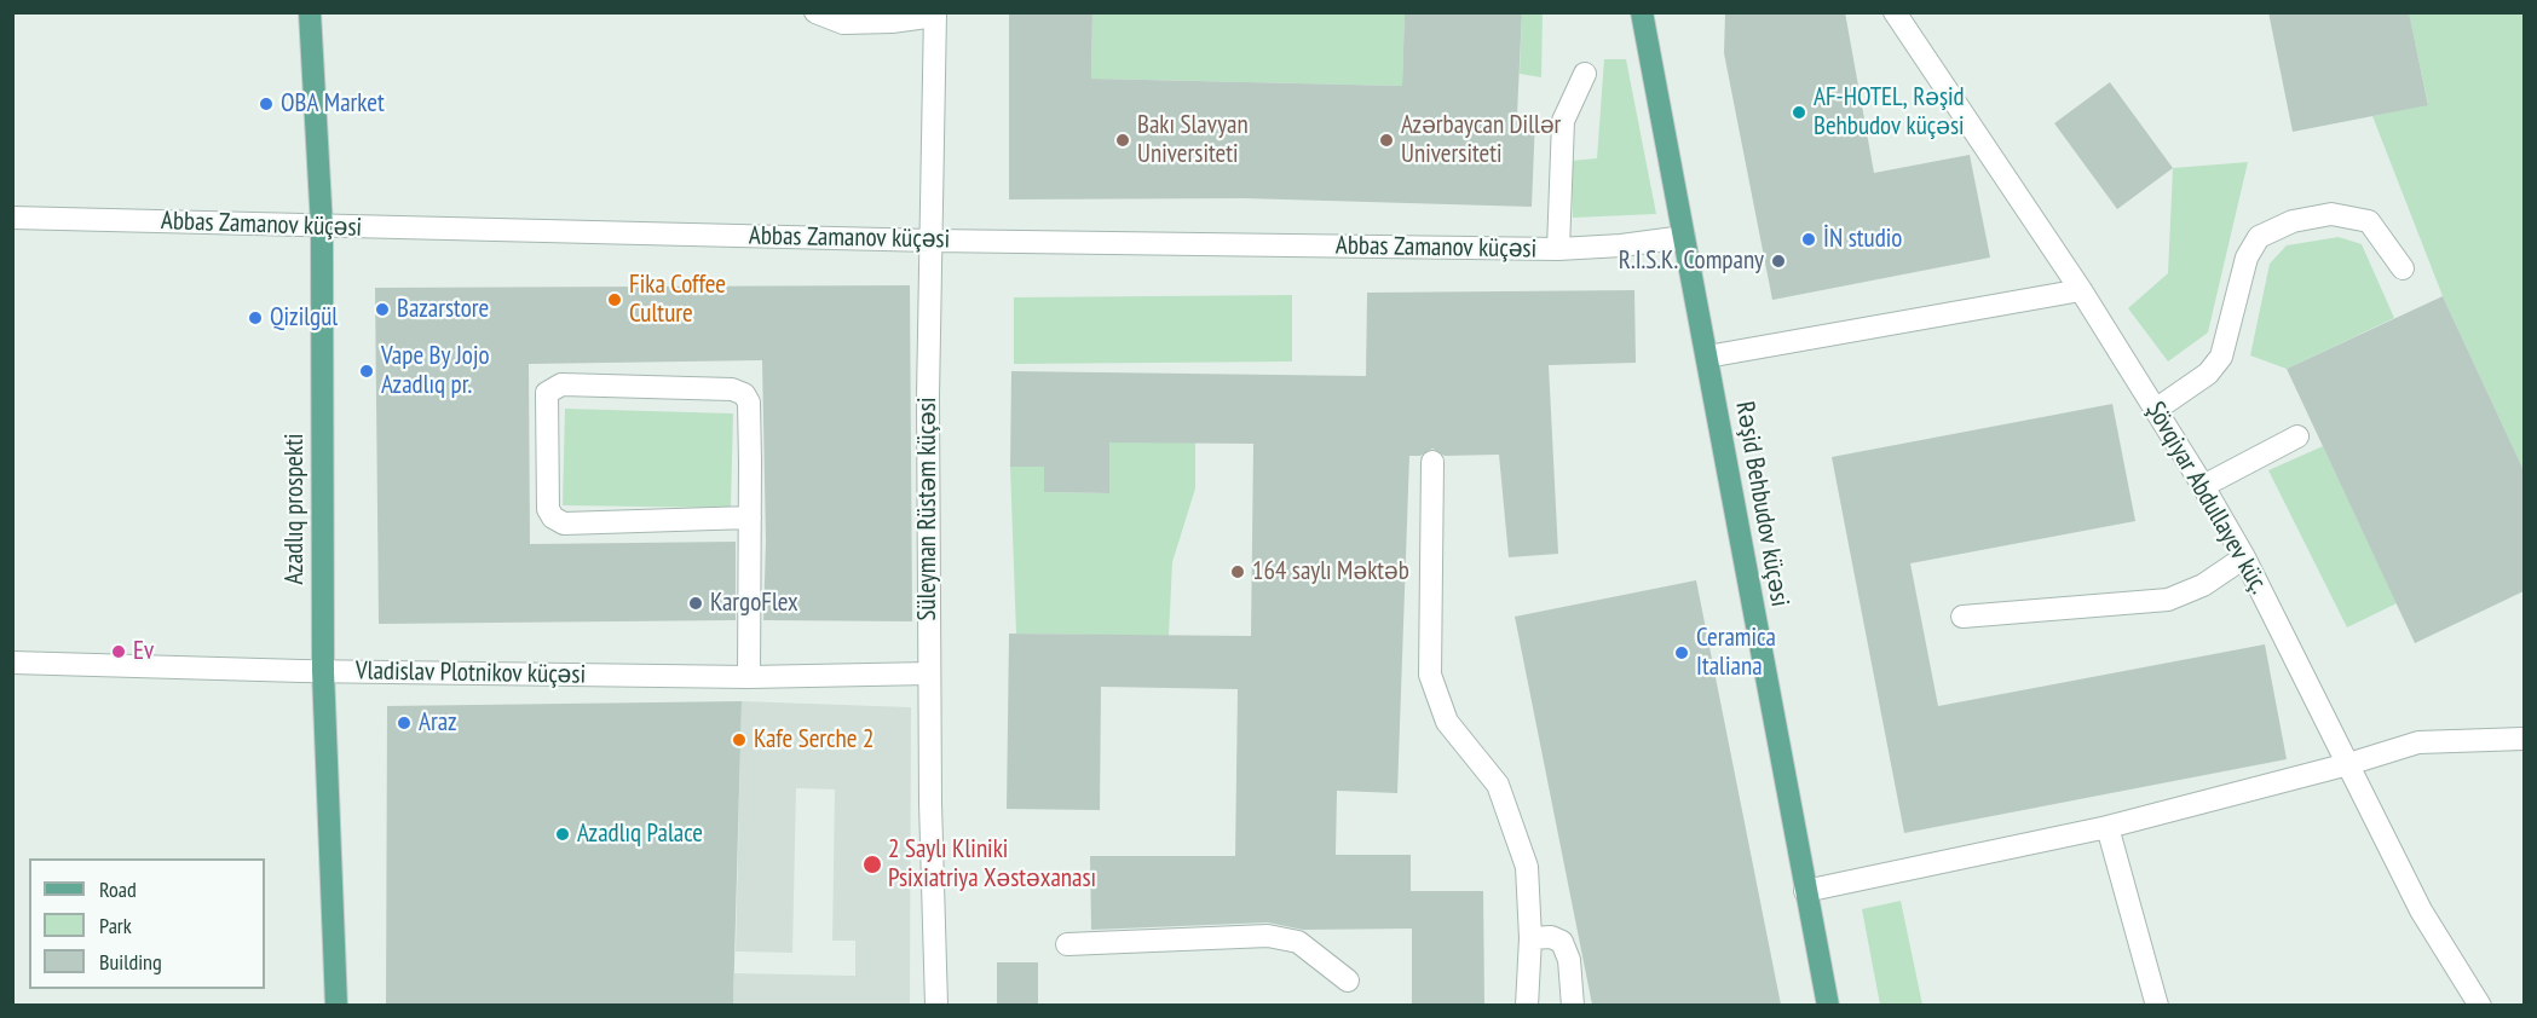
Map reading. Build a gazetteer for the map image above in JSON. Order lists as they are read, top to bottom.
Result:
{
  "streets": {
    "main road": ["Rəşid Behbudov küçəsi", "Azadlıq prospekti"],
    "street": [
      "Abbas Zamanov küçəsi",
      "Şövqiyar Abdullayev küç.",
      "Süleyman Rüstəm küçəsi",
      "Vladislav Plotnikov küçəsi"
    ]
  },
  "crossings": [
    ["Abbas Zamanov küçəsi", "Rəşid Behbudov küçəsi"],
    ["Abbas Zamanov küçəsi", "Azadlıq prospekti"],
    ["Abbas Zamanov küçəsi", "Süleyman Rüstəm küçəsi"],
    ["Azadlıq prospekti", "Vladislav Plotnikov küçəsi"],
    ["Süleyman Rüstəm küçəsi", "Vladislav Plotnikov küçəsi"]
  ],
  "places": [
    "OBA Market",
    "AF-HOTEL, Rəşid Behbudov küçəsi",
    "Bakı Slavyan Universiteti",
    "Azərbaycan Dillər Universiteti",
    "İN studio",
    "R.I.S.K. Company",
    "Fika Coffee Culture",
    "Bazarstore",
    "Qizilgül",
    "Vape By Jojo Azadlıq pr.",
    "164 saylı Məktəb",
    "KargoFlex",
    "Ev",
    "Ceramica Italiana",
    "Araz",
    "Kafe Serche 2",
    "Azadlıq Palace",
    "2 Saylı Kliniki Psixiatriya Xəstəxanası"
  ],
  "legend": ["Road", "Park", "Building"]
}
